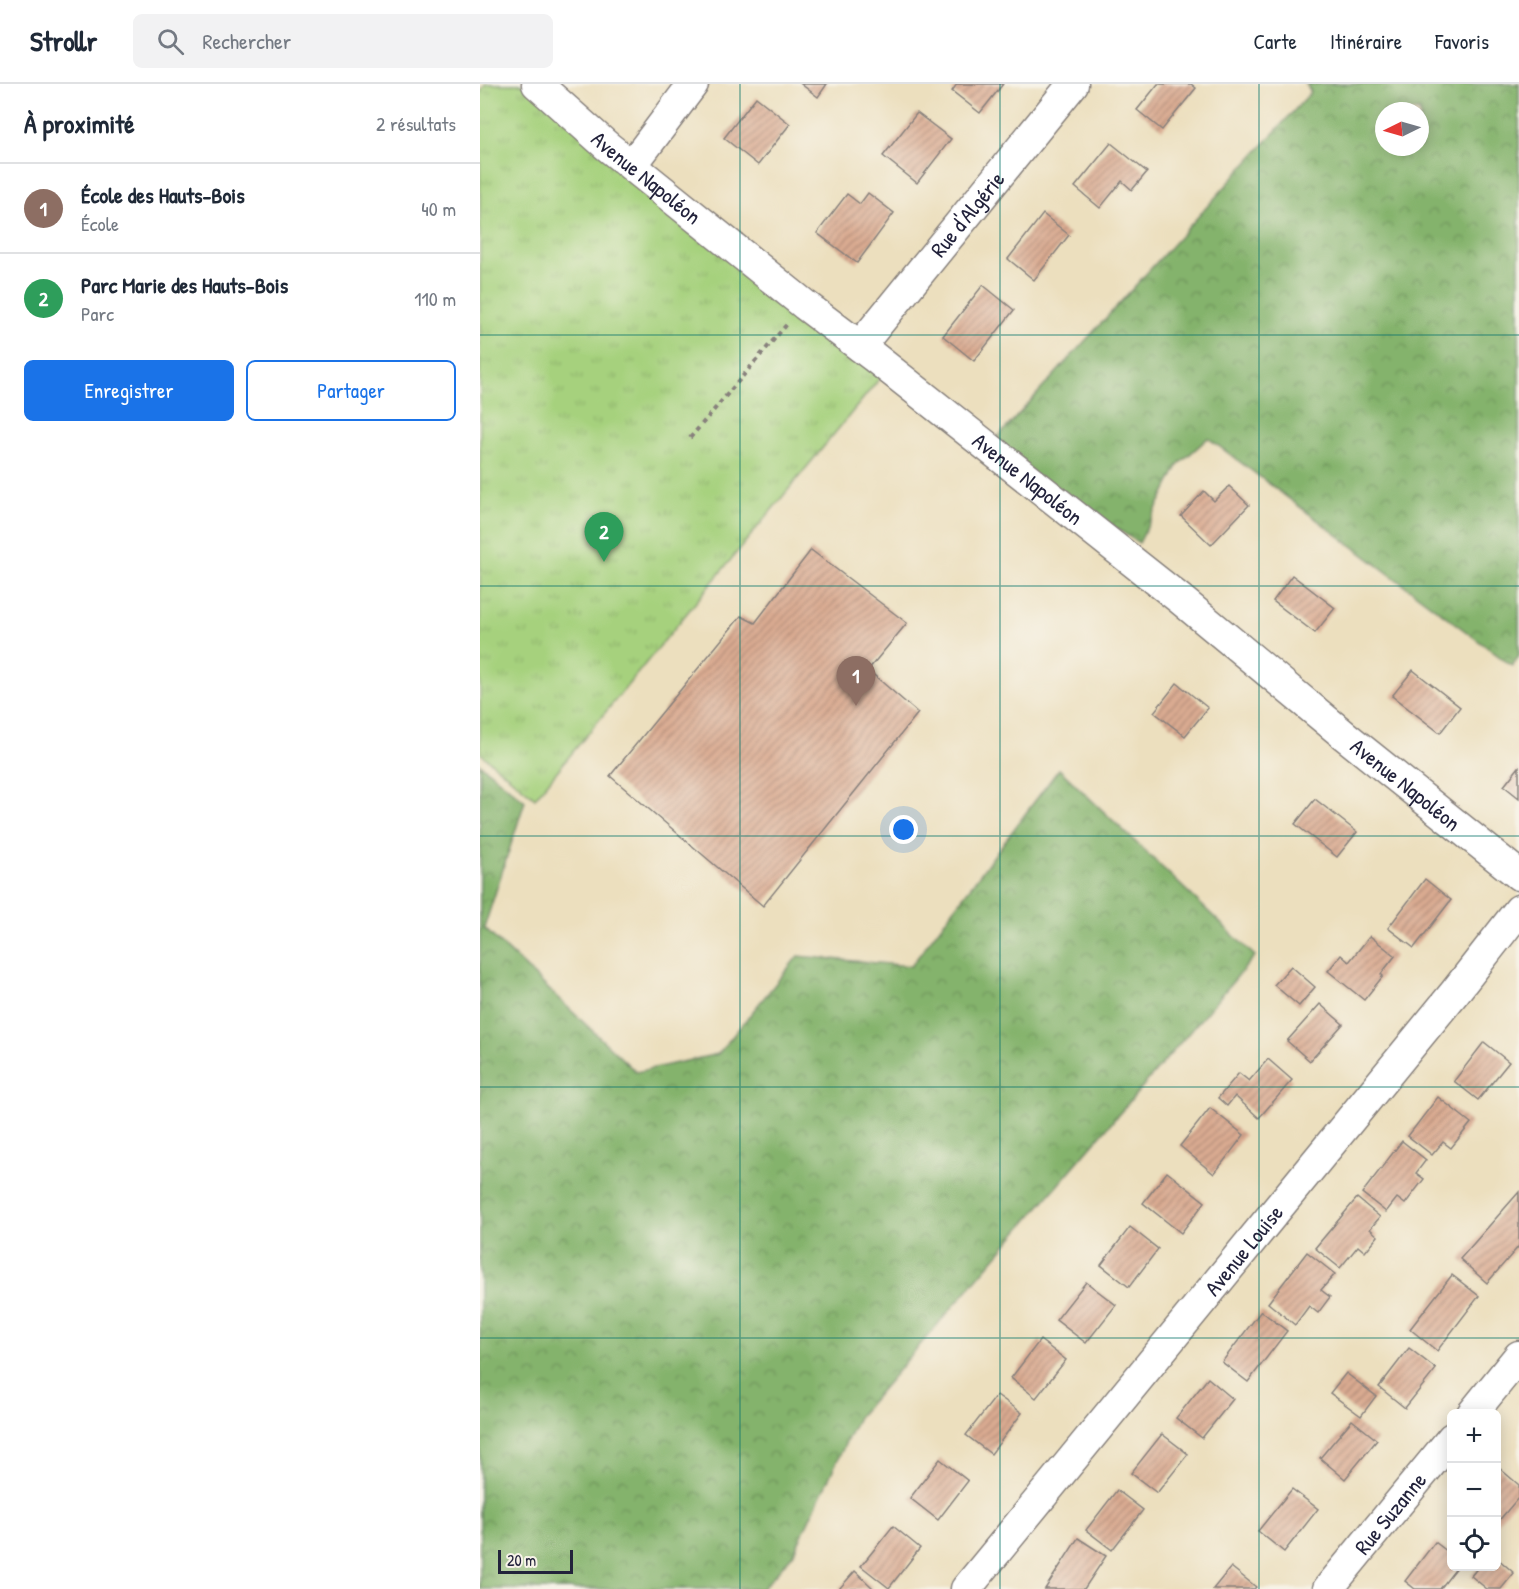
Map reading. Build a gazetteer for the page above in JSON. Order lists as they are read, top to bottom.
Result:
{
  "streets": {
    "street": [
      "Avenue Napoléon",
      "Rue d'Algérie",
      "Avenue Louise",
      "Rue Suzanne"
    ]
  },
  "crossings": [
    ["Avenue Napoléon", "Rue d'Algérie"]
  ],
  "scale_bar": "20 m",
  "north": "left",
  "page": {
    "header": "Strollr",
    "search": "Rechercher",
    "nav": ["Carte", "Itinéraire", "Favoris"],
    "heading": ["À proximité", "2 résultats"],
    "list": [
      {
        "mark": "1",
        "name": "École des Hauts-Bois",
        "note": "École",
        "value": "40 m"
      },
      {
        "mark": "2",
        "name": "Parc Marie des Hauts-Bois",
        "note": "Parc",
        "value": "110 m"
      }
    ],
    "buttons": ["Enregistrer", "Partager"],
    "pins": ["2", "1"],
    "map_buttons": ["+", "−"],
    "scale": "20 m"
  }
}
